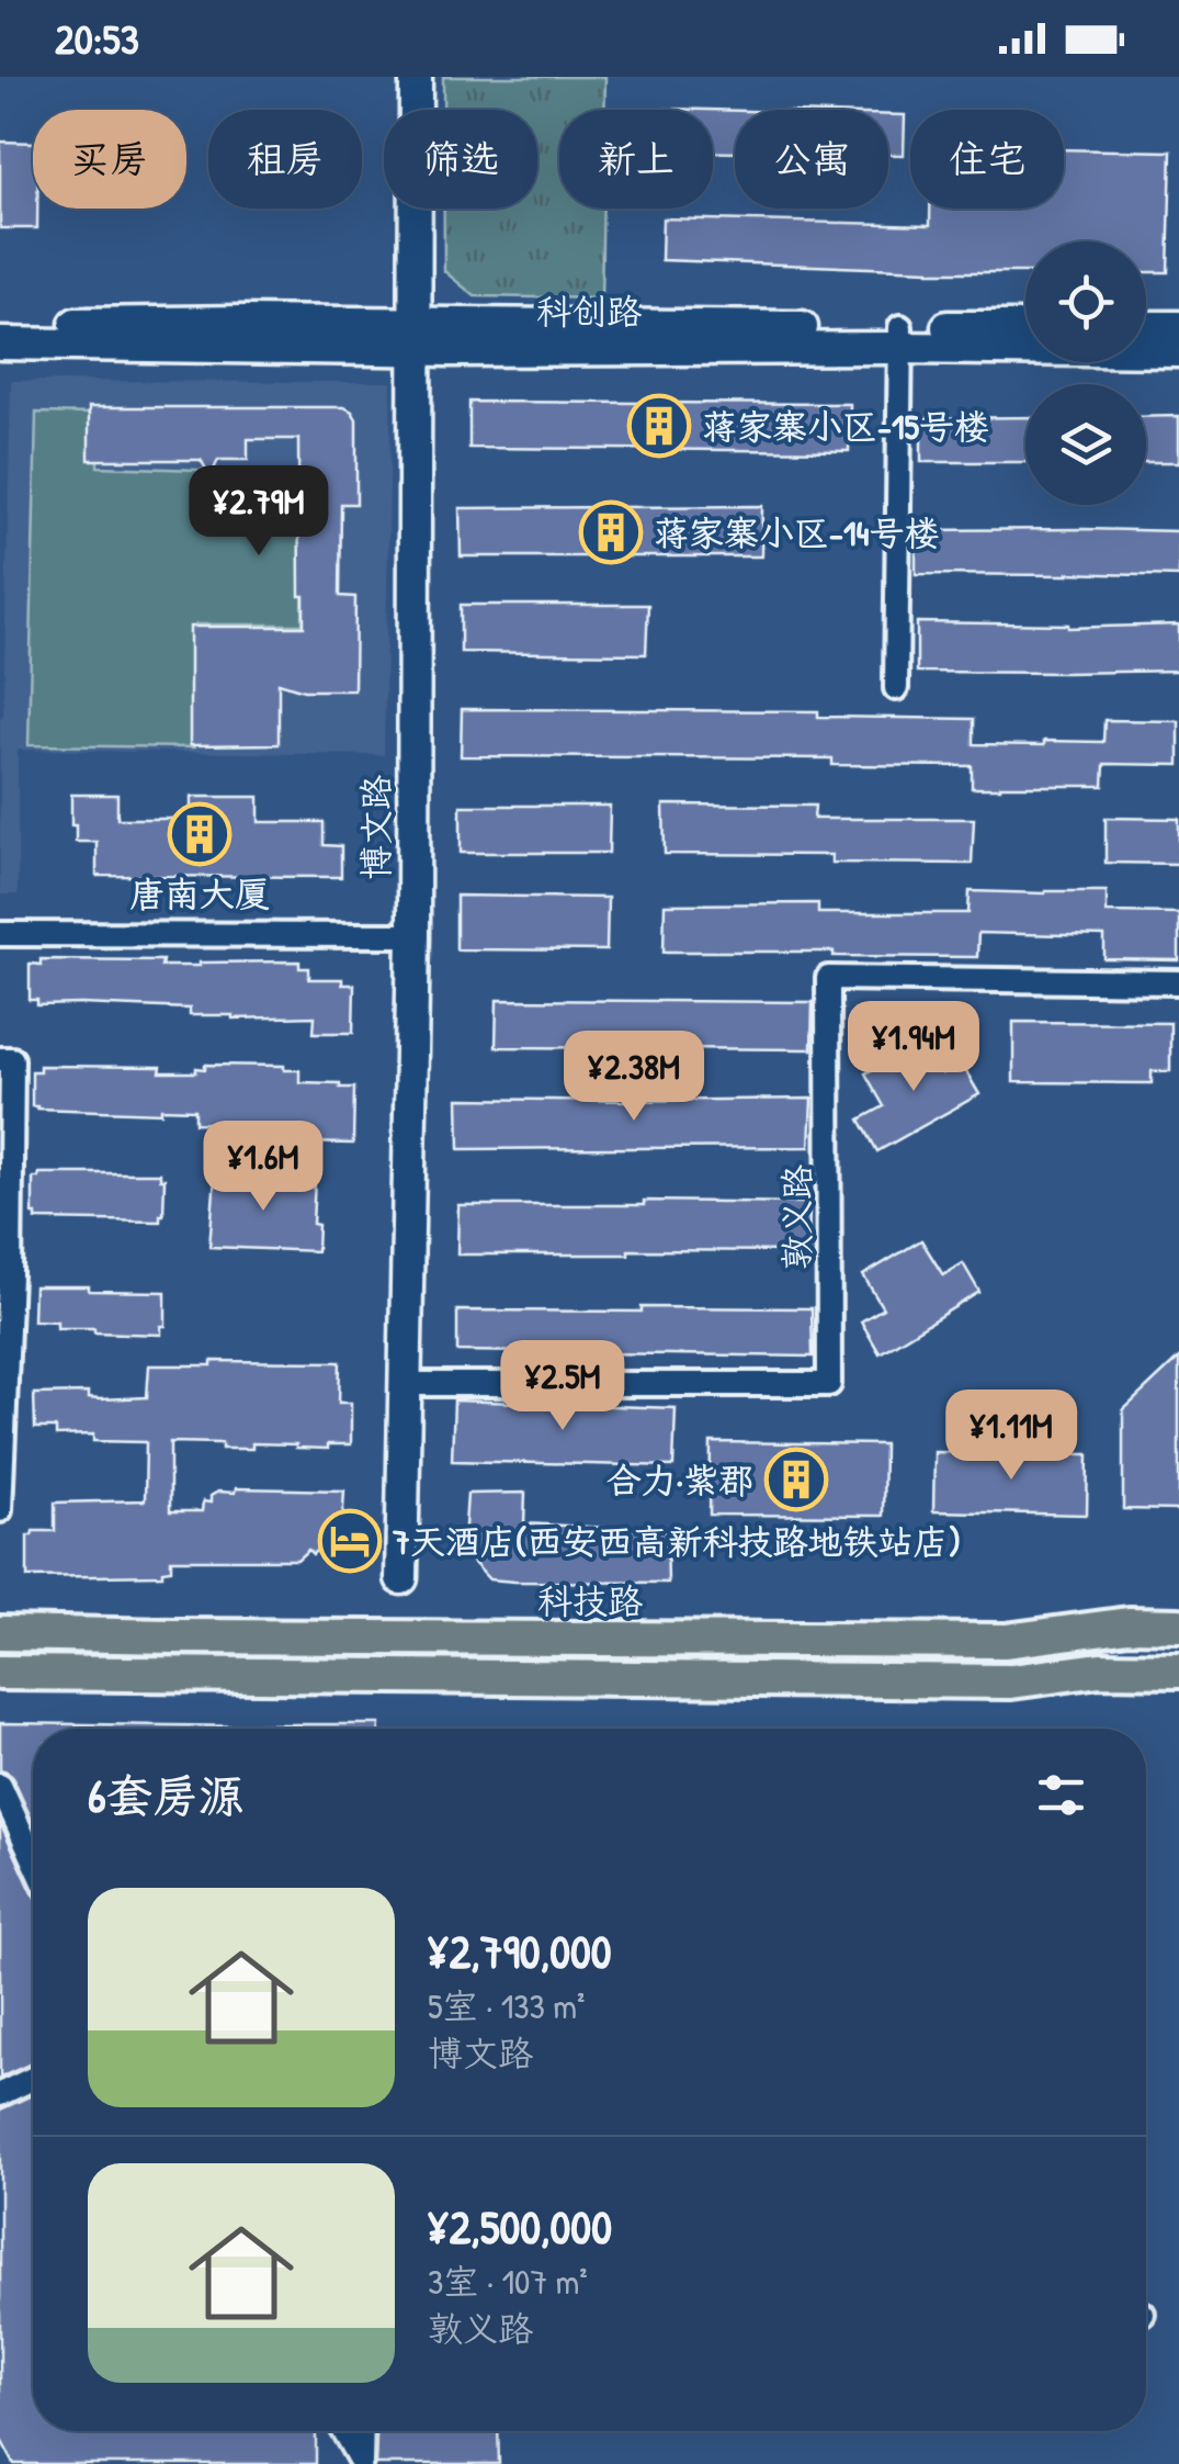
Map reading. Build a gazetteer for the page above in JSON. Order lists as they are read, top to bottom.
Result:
{
  "streets": {
    "main road": ["科技路"],
    "street": ["科创路", "博文路", "敦义路"]
  },
  "crossings": [
    ["科创路", "博文路"],
    ["博文路", "敦义路"]
  ],
  "places": {
    "building": [
      "蒋家寨小区-15号楼",
      "蒋家寨小区-14号楼",
      "唐南大厦",
      "合力·紫郡"
    ],
    "hotel": ["7天酒店(西安西高新科技路地铁站店)"]
  },
  "page": {
    "status": "20:53",
    "chip": [
      "买房",
      "租房",
      "筛选",
      "新上",
      "公寓",
      "住宅"
    ],
    "price": [
      "¥2.79M",
      "¥1.94M",
      "¥2.38M",
      "¥1.6M",
      "¥2.5M",
      "¥1.11M"
    ],
    "heading": "6套房源",
    "list": [
      {
        "name": "¥2,790,000",
        "note": "5室 · 133 m² · 博文路"
      },
      {
        "name": "¥2,500,000",
        "note": "3室 · 107 m² · 敦义路"
      }
    ]
  }
}
